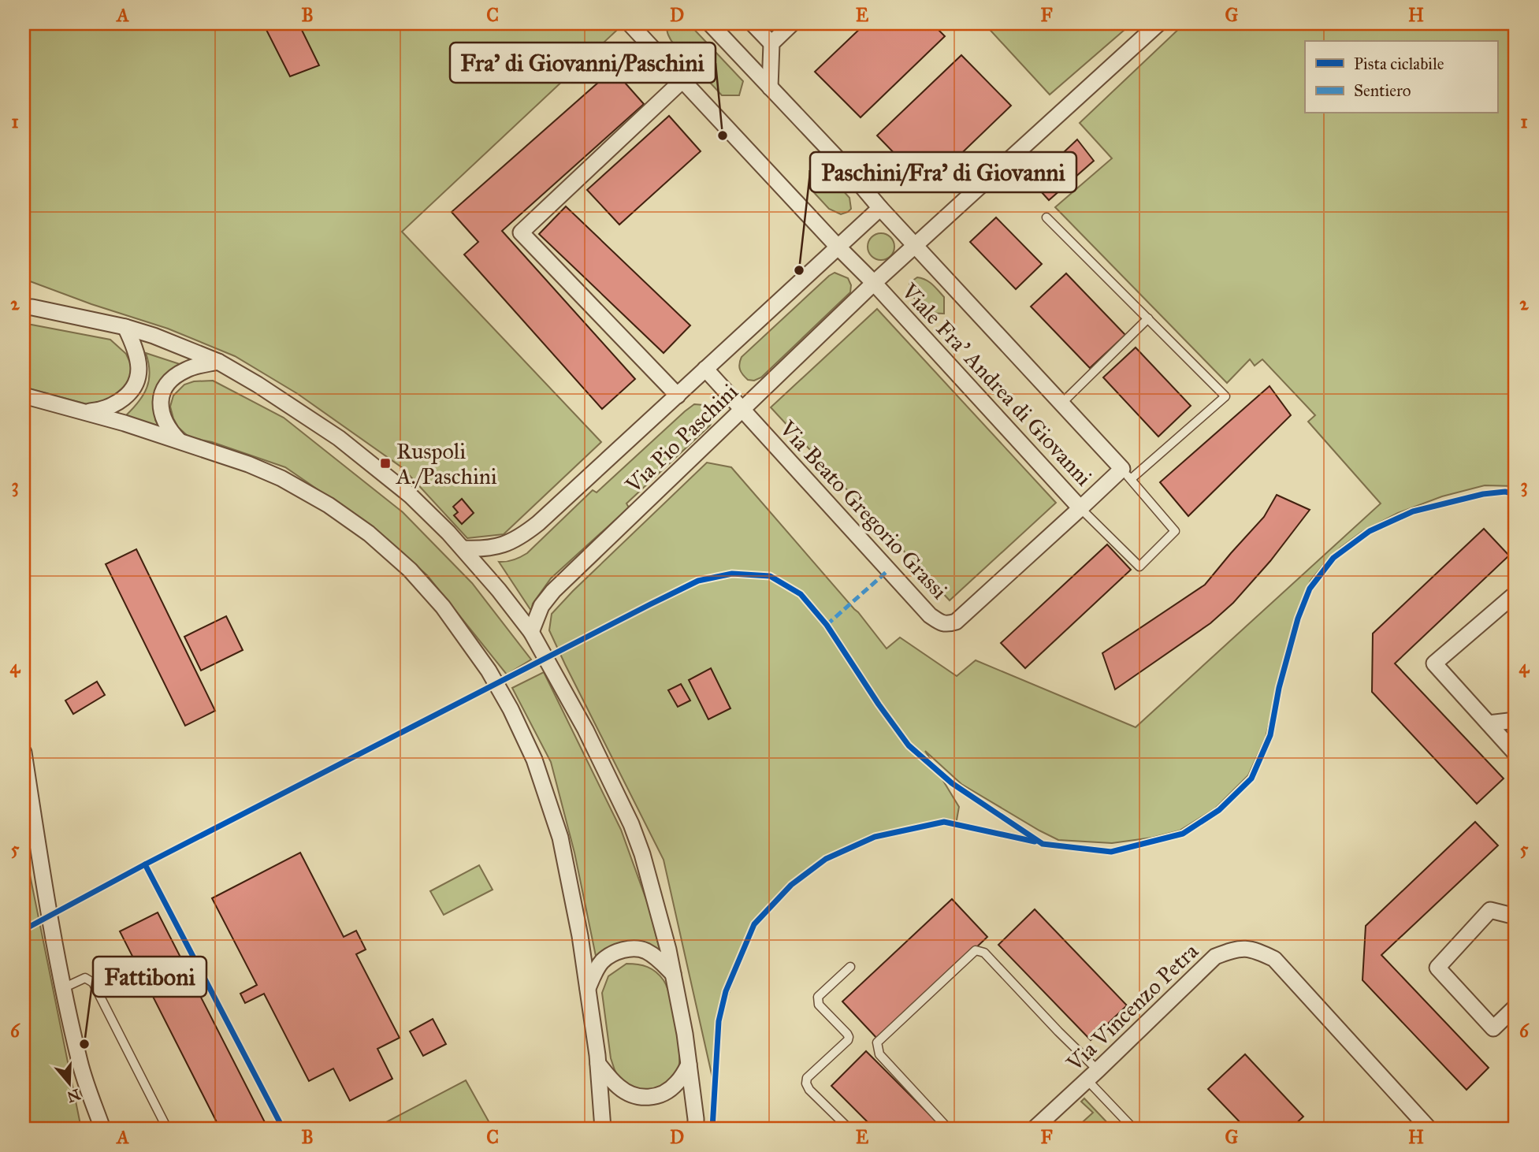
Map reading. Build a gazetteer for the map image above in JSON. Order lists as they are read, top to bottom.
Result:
{
  "streets": {
    "street": [
      "Viale Fra' Andrea di Giovanni",
      "Via Pio Paschini",
      "Via Beato Gregorio Grassi",
      "Via Vincenzo Petra"
    ]
  },
  "crossings": [
    ["Viale Fra' Andrea di Giovanni", "Via Pio Paschini"],
    ["Viale Fra' Andrea di Giovanni", "Via Beato Gregorio Grassi"],
    ["Via Pio Paschini", "Via Beato Gregorio Grassi"]
  ],
  "places": {
    "other": ["Fra' di Giovanni/Paschini", "Paschini/Fra' di Giovanni", "Fattiboni"],
    "transit": ["Ruspoli A./Paschini"]
  },
  "legend": ["Pista ciclabile", "Sentiero"],
  "north": "bottom",
  "grid": {
    "columns": [
      "A",
      "B",
      "C",
      "D",
      "E",
      "F",
      "G",
      "H"
    ],
    "rows": [
      "1",
      "2",
      "3",
      "4",
      "5",
      "6"
    ]
  }
}
